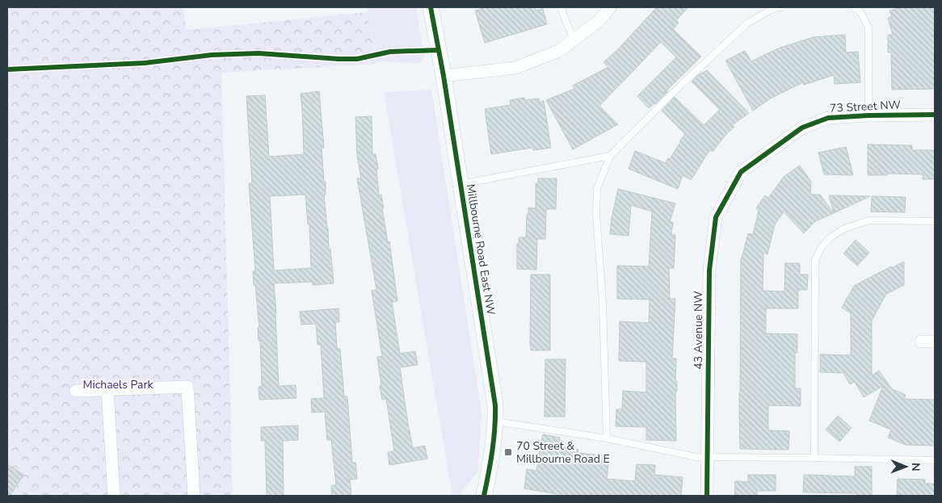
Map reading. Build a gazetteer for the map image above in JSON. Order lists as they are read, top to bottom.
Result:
{
  "streets": {
    "street": ["73 Street NW", "Millbourne Road East NW", "43 Avenue NW"]
  },
  "crossings": [
    ["73 Street NW", "43 Avenue NW"]
  ],
  "parks": ["Michaels Park"],
  "places": {
    "transit": ["70 Street & Millbourne Road E"]
  },
  "north": "right"
}
